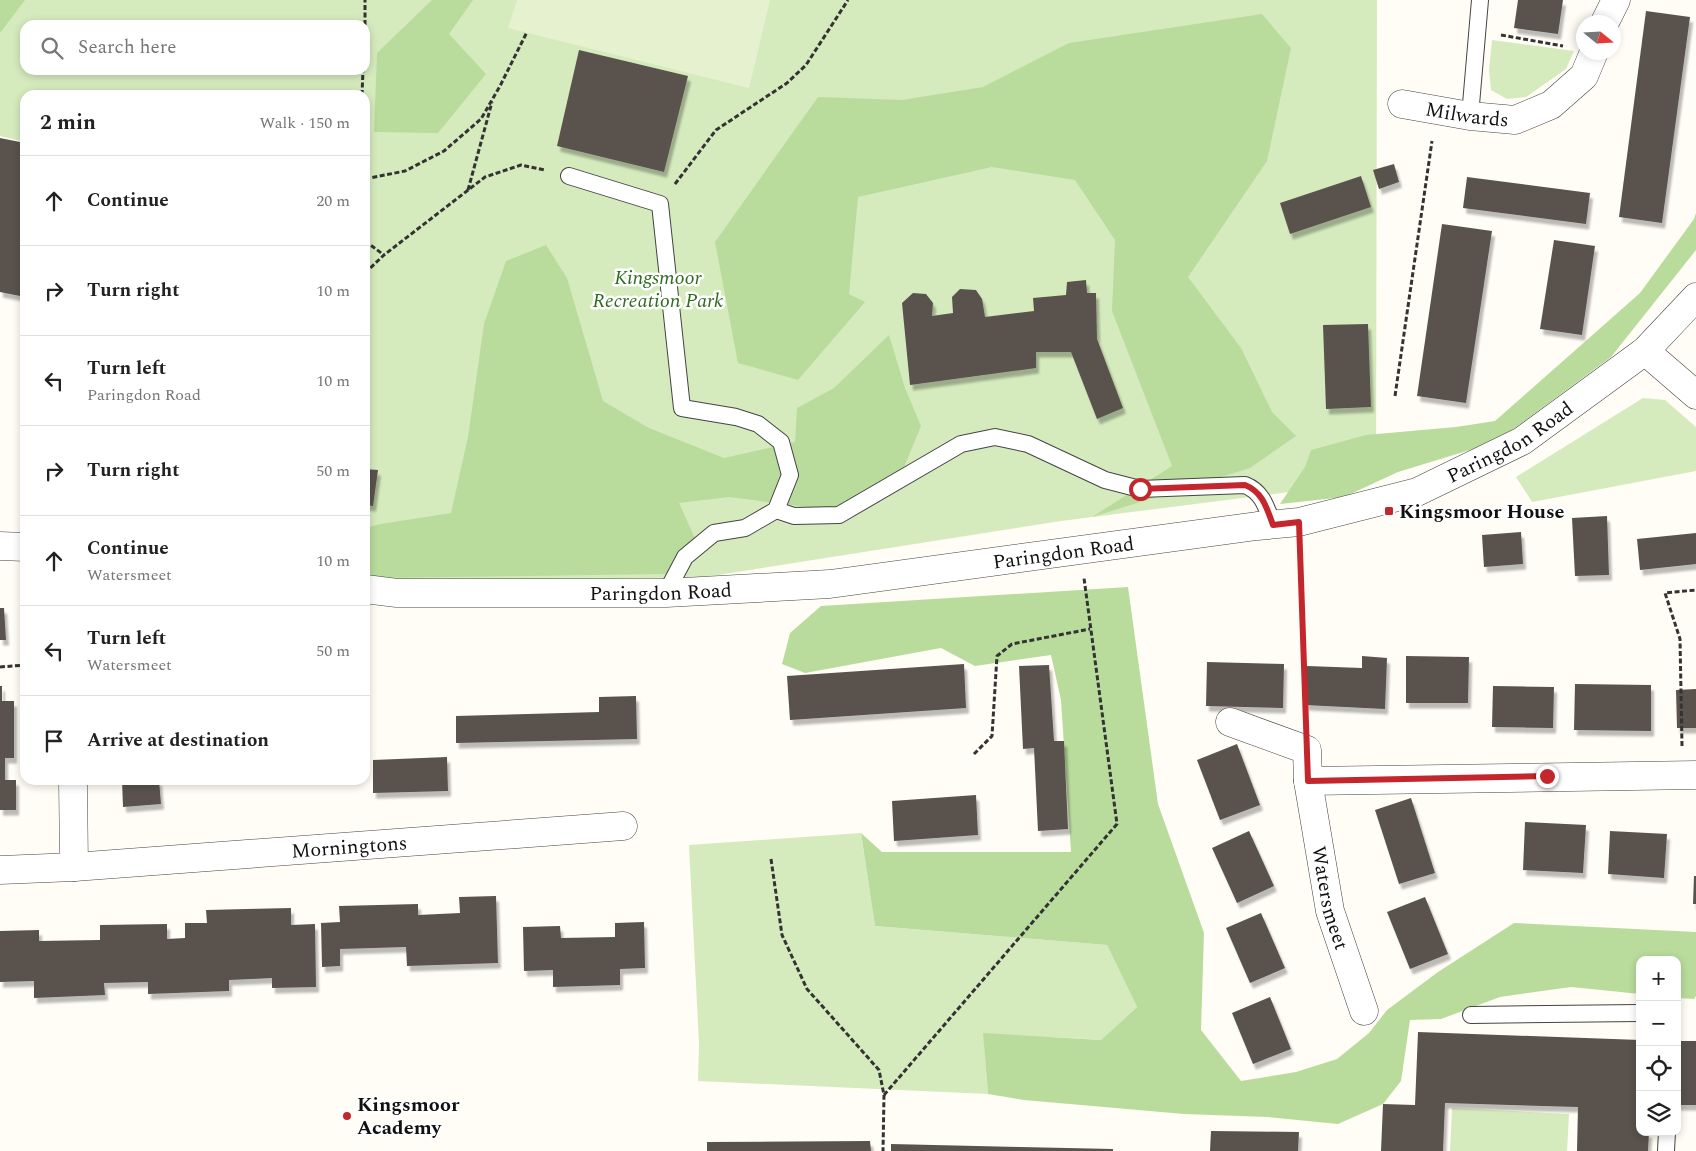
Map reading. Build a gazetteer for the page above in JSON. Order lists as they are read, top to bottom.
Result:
{
  "streets": {
    "street": [
      "Milwards",
      "Paringdon Road",
      "Morningtons",
      "Watersmeet"
    ]
  },
  "parks": ["Kingsmoor Recreation Park"],
  "places": {
    "transit": ["Kingsmoor House"],
    "other": ["Kingsmoor Academy"]
  },
  "north": "right",
  "page": {
    "search": "Search here",
    "heading": ["2 min", "Walk · 150 m"],
    "list": [
      ["Continue", "20 m"],
      ["Turn right", "10 m"],
      ["Turn left", "Paringdon Road", "10 m"],
      ["Turn right", "50 m"],
      ["Continue", "Watersmeet", "10 m"],
      ["Turn left", "Watersmeet", "50 m"],
      "Arrive at destination"
    ],
    "map_buttons": ["+", "−"]
  }
}
